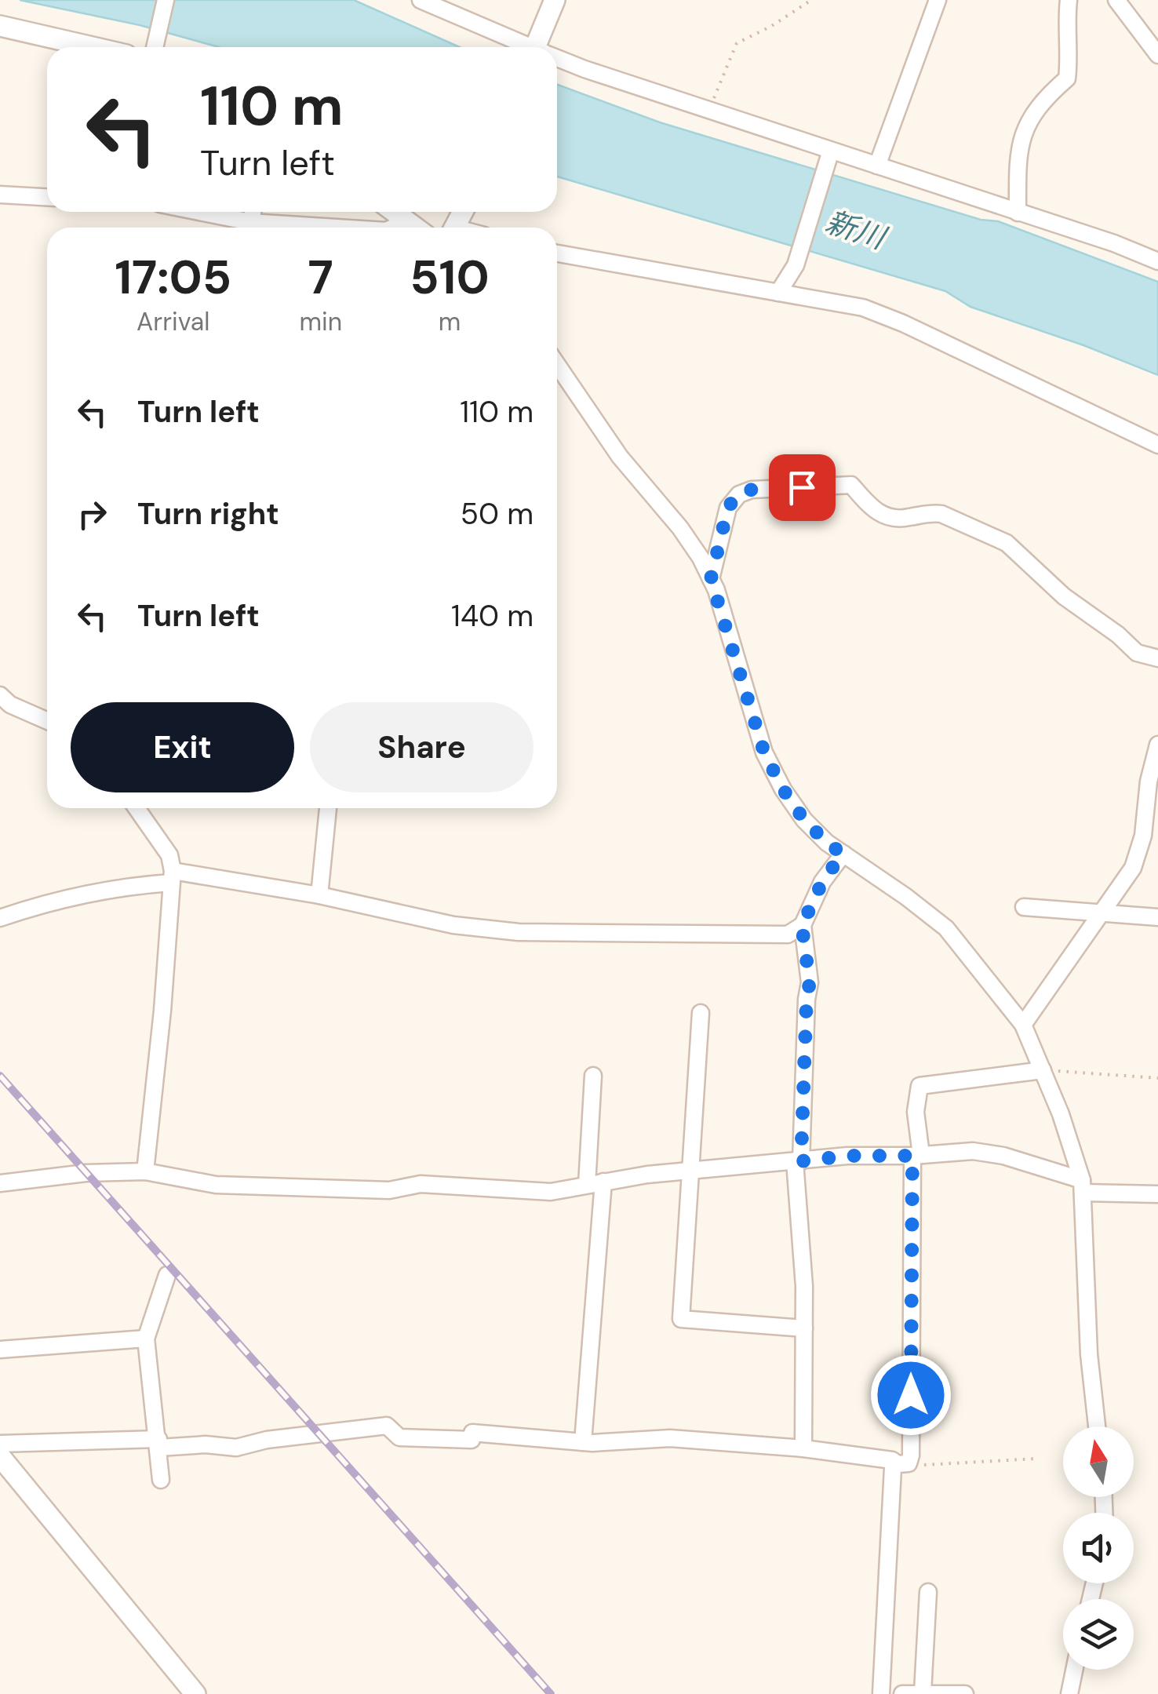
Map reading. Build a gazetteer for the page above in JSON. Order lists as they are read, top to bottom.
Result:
{
  "water": ["新川"],
  "north": "top",
  "page": {
    "turn": ["110 m", "Turn left"],
    "eta": [
      "17:05",
      "Arrival",
      "7",
      "min",
      "510",
      "m"
    ],
    "list": [
      {
        "name": "Turn left",
        "value": "110 m"
      },
      {
        "name": "Turn right",
        "value": "50 m"
      },
      {
        "name": "Turn left",
        "value": "140 m"
      }
    ],
    "buttons": ["Exit", "Share"]
  }
}
